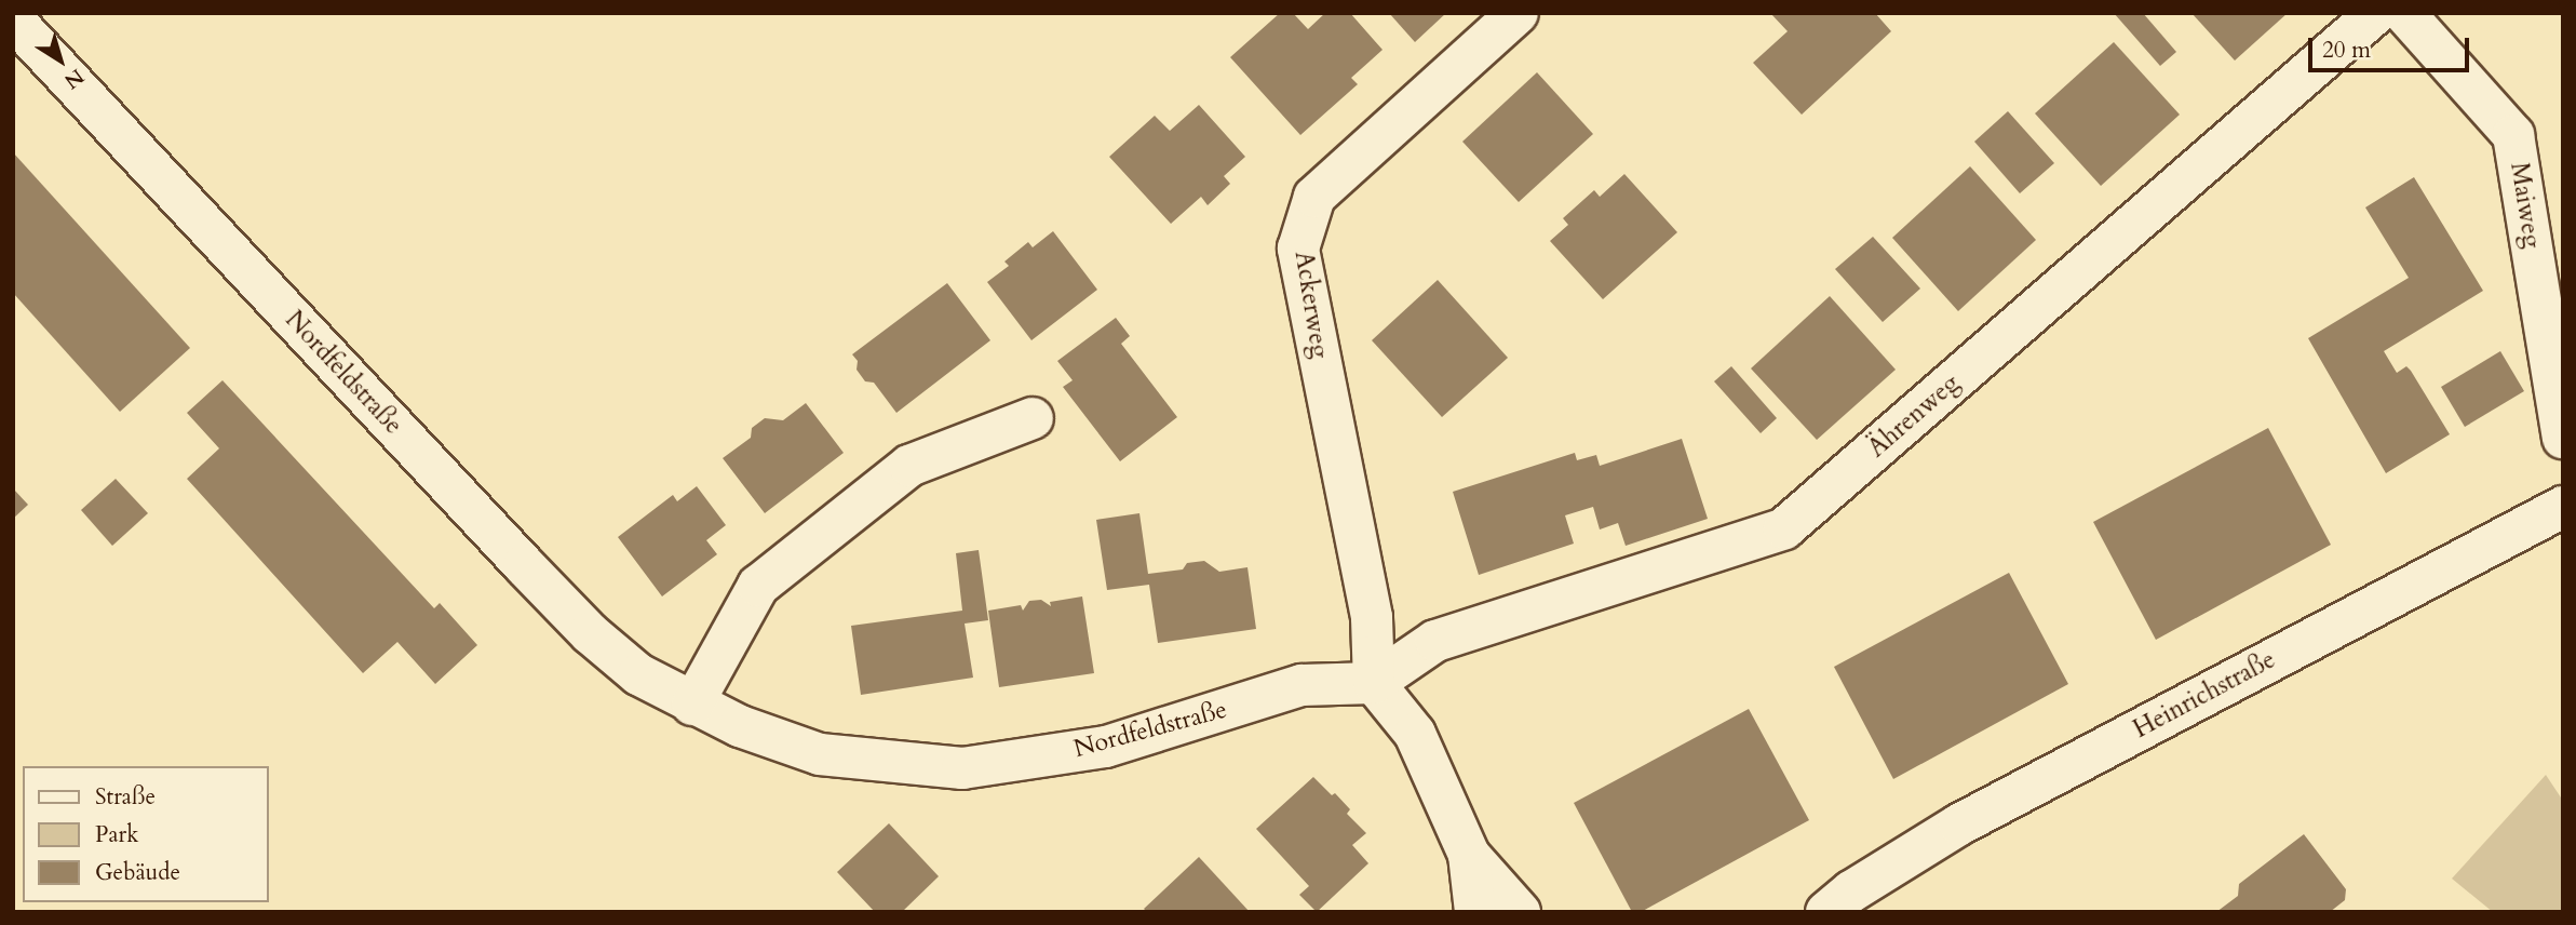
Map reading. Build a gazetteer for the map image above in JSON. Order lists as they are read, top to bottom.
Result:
{
  "streets": {
    "street": [
      "Maiweg",
      "Ackerweg",
      "Nordfeldstraße",
      "Ährenweg",
      "Heinrichstraße"
    ]
  },
  "crossings": [
    ["Ackerweg", "Nordfeldstraße"],
    ["Ackerweg", "Ährenweg"],
    ["Nordfeldstraße", "Ährenweg"]
  ],
  "legend": ["Straße", "Park", "Gebäude"],
  "scale_bar": "20 m",
  "north": "bottom right"
}
